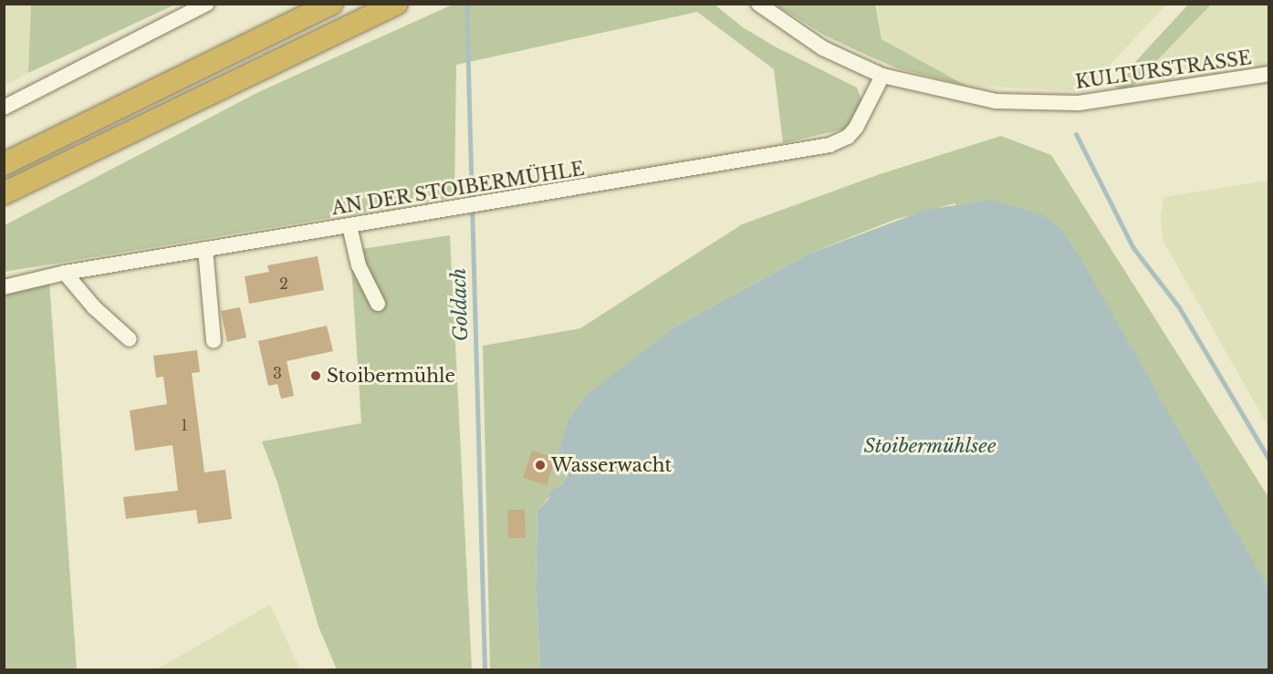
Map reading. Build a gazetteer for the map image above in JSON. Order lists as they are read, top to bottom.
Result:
{
  "streets": {
    "street": ["KULTURSTRASSE", "AN DER STOIBERMÜHLE"]
  },
  "crossings": [
    ["KULTURSTRASSE", "AN DER STOIBERMÜHLE"]
  ],
  "water": ["Goldach", "Stoibermühlsee"],
  "places": ["Stoibermühle", "Wasserwacht"],
  "house_numbers": ["2", "3", "1"]
}
